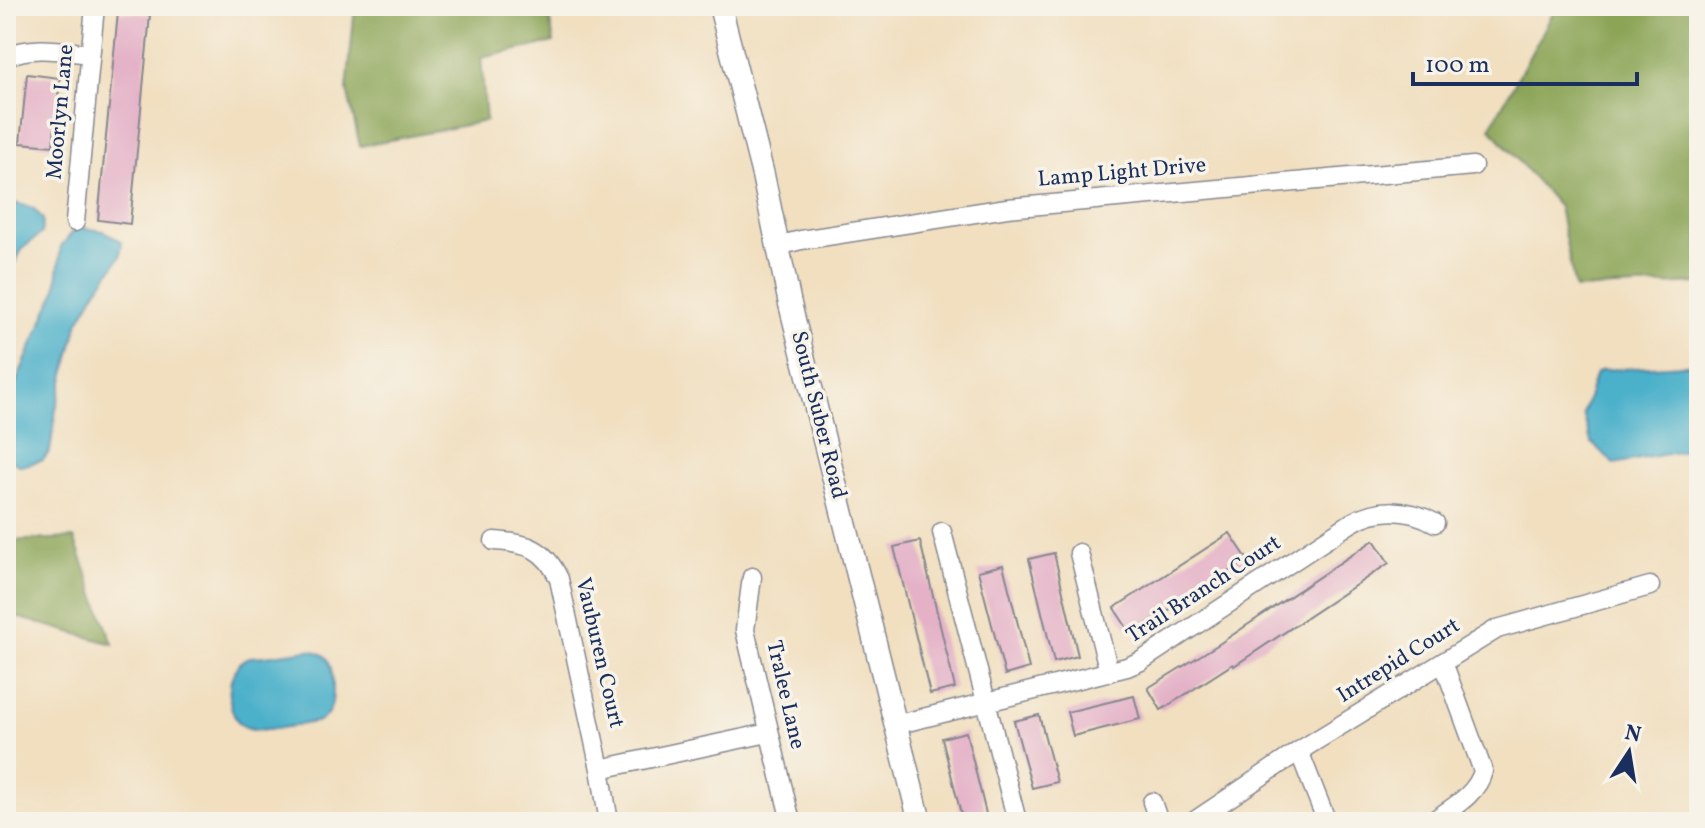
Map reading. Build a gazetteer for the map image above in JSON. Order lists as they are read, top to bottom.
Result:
{
  "streets": {
    "street": [
      "Moorlyn Lane",
      "Lamp Light Drive",
      "South Suber Road",
      "Trail Branch Court",
      "Vauburen Court",
      "Intrepid Court",
      "Tralee Lane"
    ]
  },
  "crossings": [
    ["Lamp Light Drive", "South Suber Road"],
    ["South Suber Road", "Trail Branch Court"]
  ],
  "scale_bar": "100 m",
  "north": "top"
}
